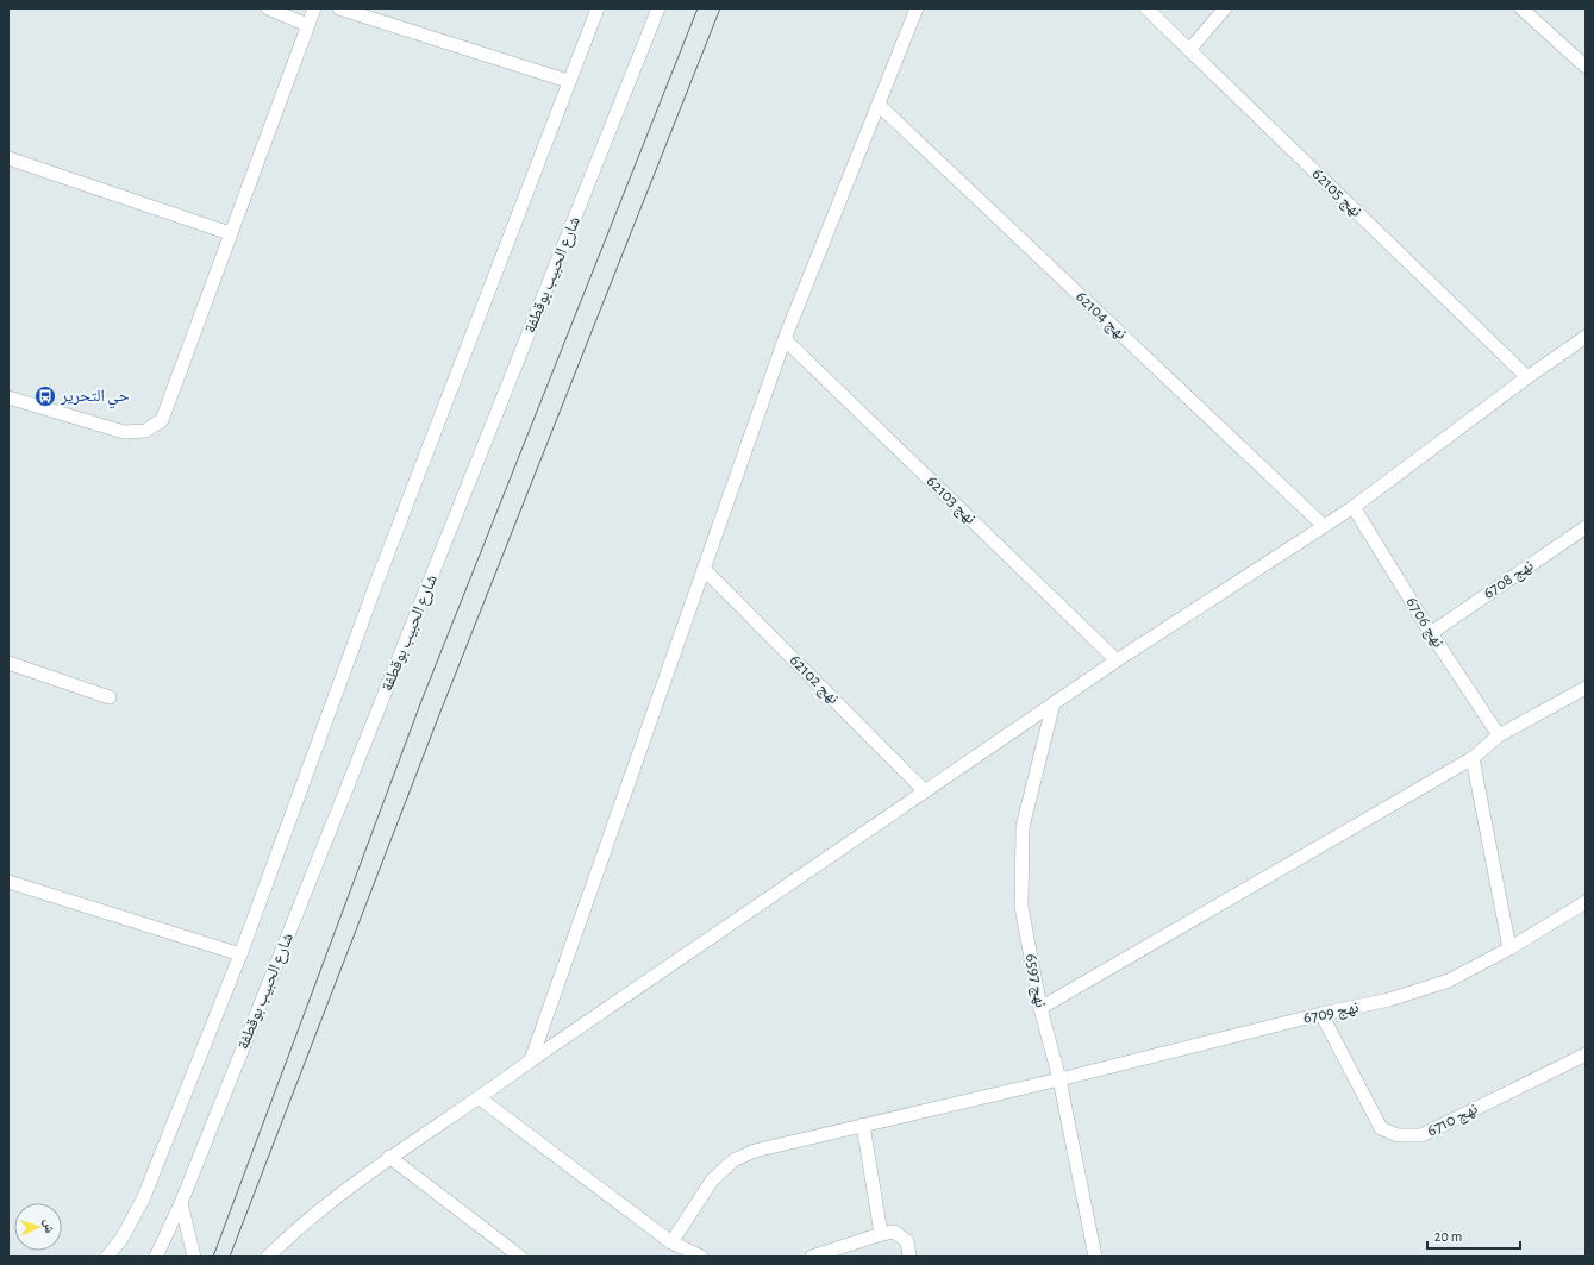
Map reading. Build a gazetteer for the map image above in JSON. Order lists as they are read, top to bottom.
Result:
{
  "streets": {
    "street": [
      "نهج 62105",
      "شارع الحبيب بوقطفة",
      "نهج 62104",
      "نهج 62103",
      "نهج 6708",
      "نهج 6706",
      "نهج 62102",
      "نهج 6597",
      "نهج 6709",
      "نهج 6710"
    ]
  },
  "crossings": [
    ["نهج 6708", "نهج 6706"],
    ["نهج 6597", "نهج 6709"],
    ["نهج 6709", "نهج 6710"]
  ],
  "places": {
    "bus stop": ["حي التحرير"]
  },
  "scale_bar": "20 m",
  "north": "right"
}
